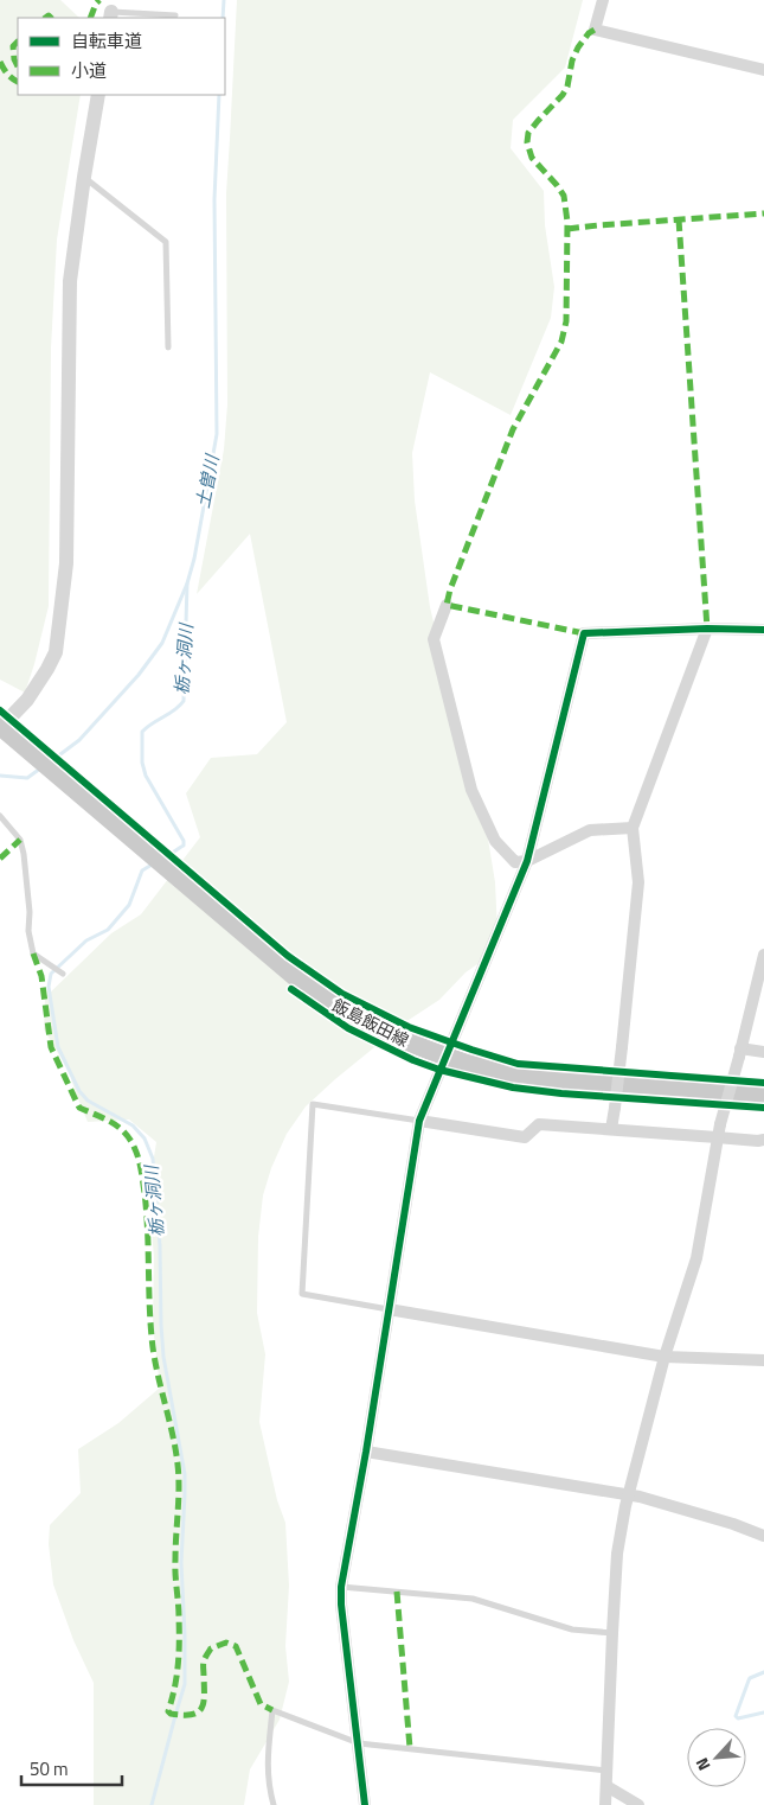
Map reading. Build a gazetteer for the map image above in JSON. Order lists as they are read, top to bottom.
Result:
{
  "streets": {
    "main road": ["飯島飯田線"]
  },
  "water": ["土曽川", "栃ヶ洞川"],
  "legend": ["自転車道", "小道"],
  "scale_bar": "50 m",
  "north": "bottom left"
}
